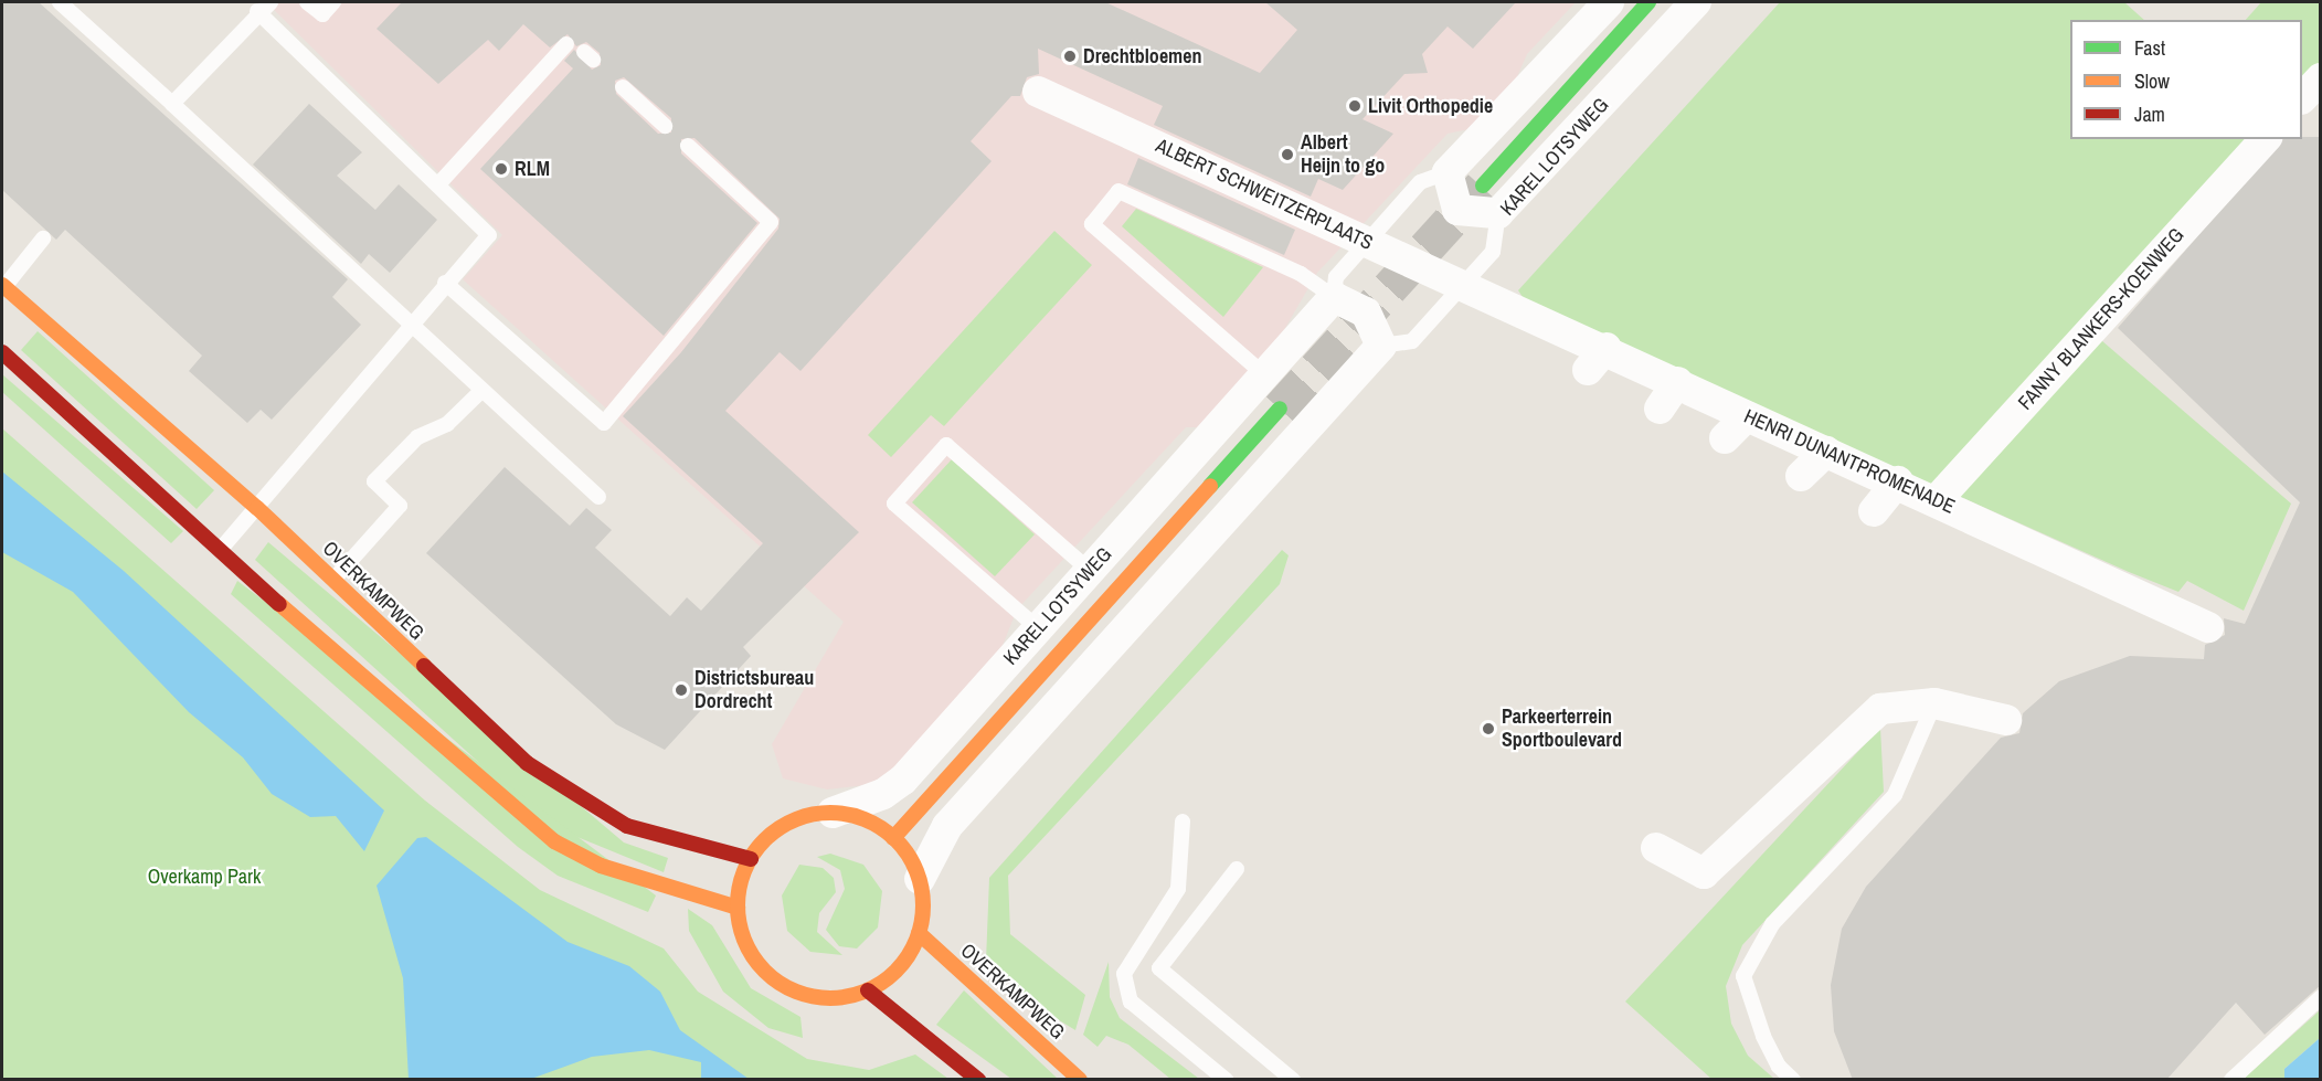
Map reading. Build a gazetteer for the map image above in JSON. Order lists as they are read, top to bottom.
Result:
{
  "streets": {
    "street": [
      "KAREL LOTSYWEG",
      "ALBERT SCHWEITZERPLAATS",
      "FANNY BLANKERS-KOENWEG",
      "HENRI DUNANTPROMENADE",
      "OVERKAMPWEG"
    ]
  },
  "crossings": [
    ["KAREL LOTSYWEG", "ALBERT SCHWEITZERPLAATS"],
    ["KAREL LOTSYWEG", "HENRI DUNANTPROMENADE"],
    ["KAREL LOTSYWEG", "OVERKAMPWEG"],
    ["ALBERT SCHWEITZERPLAATS", "HENRI DUNANTPROMENADE"],
    ["FANNY BLANKERS-KOENWEG", "HENRI DUNANTPROMENADE"]
  ],
  "parks": ["Overkamp Park"],
  "places": [
    "Drechtbloemen",
    "Livit Orthopedie",
    "Albert Heijn to go",
    "RLM",
    "Districtsbureau Dordrecht",
    "Parkeerterrein Sportboulevard"
  ],
  "legend": ["Fast", "Slow", "Jam"]
}
